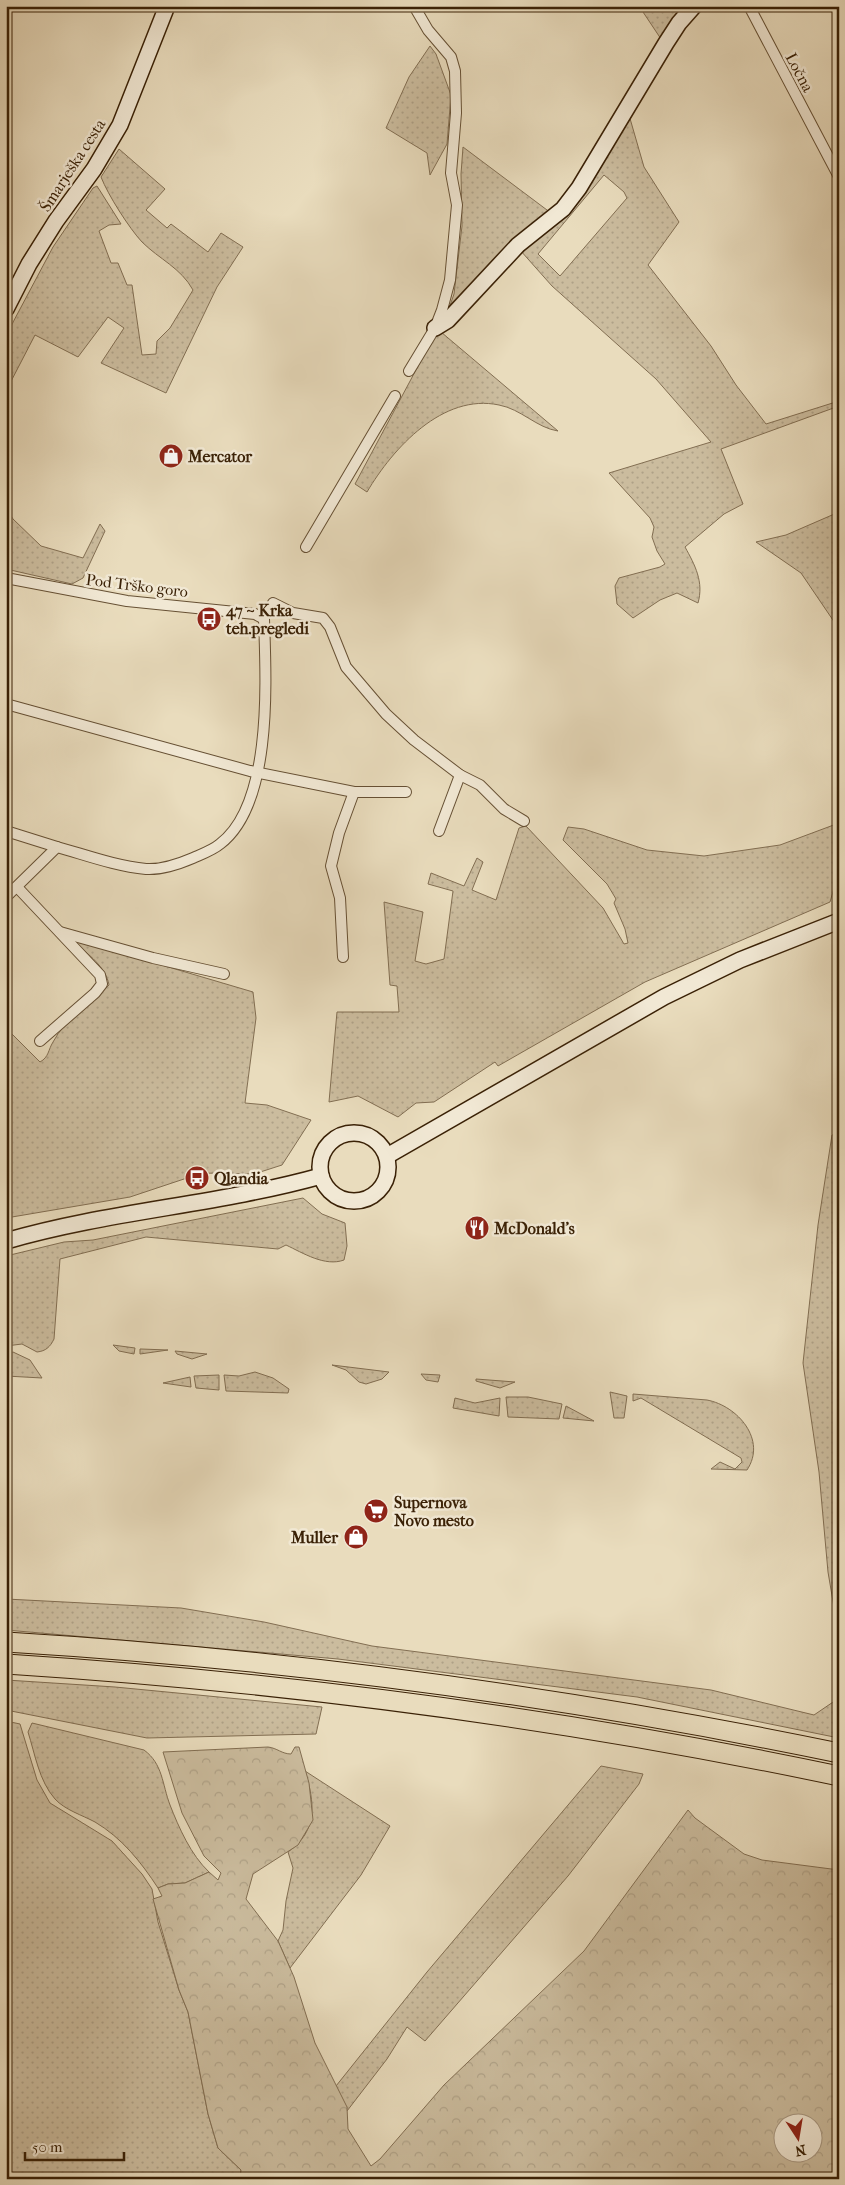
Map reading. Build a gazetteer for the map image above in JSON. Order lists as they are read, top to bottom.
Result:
{
  "streets": {
    "main road": ["Šmarješka cesta"],
    "street": ["Ločna", "Pod Trško goro"]
  },
  "places": {
    "shop": ["Mercator", "Muller"],
    "bus stop": ["47 ~ Krka teh.pregledi", "Qlandia"],
    "restaurant": ["McDonald's"],
    "supermarket": ["Supernova Novo mesto"]
  },
  "scale_bar": "50 m",
  "north": "bottom"
}
